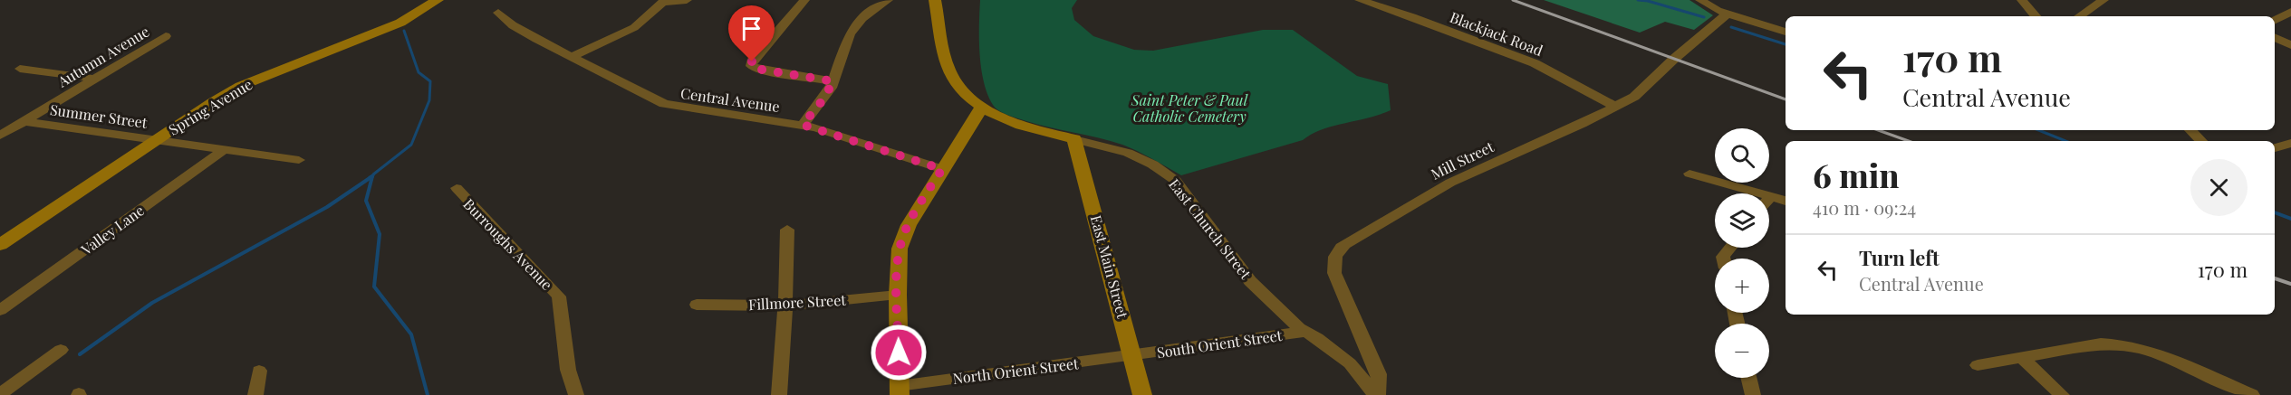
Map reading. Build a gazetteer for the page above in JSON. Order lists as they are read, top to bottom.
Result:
{
  "streets": {
    "street": [
      "Blackjack Road",
      "Autumn Avenue",
      "Central Avenue",
      "Spring Avenue",
      "Summer Street",
      "Mill Street",
      "East Church Street",
      "Valley Lane",
      "Burroughs Avenue",
      "East Main Street",
      "Fillmore Street",
      "South Orient Street",
      "North Orient Street"
    ]
  },
  "crossings": [
    ["Blackjack Road", "Mill Street"],
    ["Autumn Avenue", "Summer Street"],
    ["Spring Avenue", "Summer Street"],
    ["Summer Street", "Valley Lane"],
    ["Mill Street", "East Church Street"],
    ["East Church Street", "East Main Street"],
    ["East Church Street", "South Orient Street"],
    ["East Main Street", "South Orient Street"],
    ["East Main Street", "North Orient Street"],
    ["South Orient Street", "North Orient Street"]
  ],
  "parks": ["Saint Peter & Paul Catholic Cemetery"],
  "page": {
    "turn": ["170 m", "Central Avenue"],
    "map_buttons": ["+", "−"],
    "heading": ["6 min", "410 m · 09:24"],
    "list": [
      {
        "name": "Turn left",
        "note": "Central Avenue",
        "value": "170 m"
      }
    ]
  }
}
